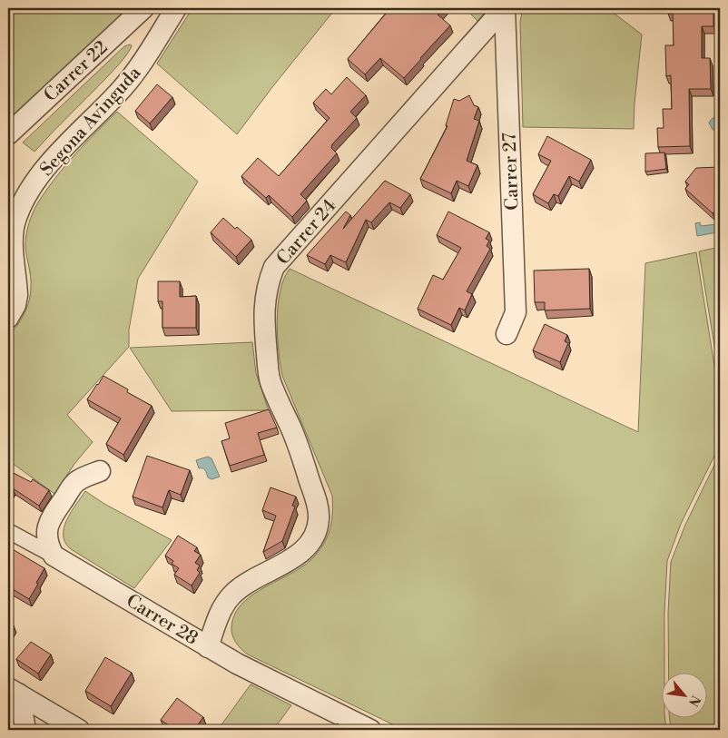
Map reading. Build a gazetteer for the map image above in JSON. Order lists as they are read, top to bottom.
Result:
{
  "streets": {
    "street": [
      "Carrer 22",
      "Segona Avinguda",
      "Carrer 27",
      "Carrer 24",
      "Carrer 28"
    ]
  },
  "crossings": [
    ["Carrer 27", "Carrer 24"],
    ["Carrer 24", "Carrer 28"]
  ],
  "north": "bottom right"
}
